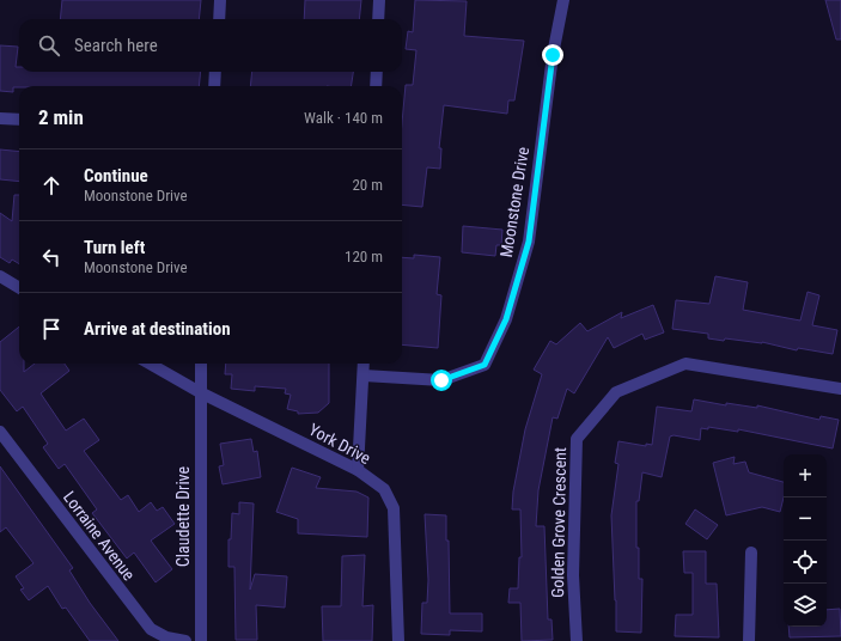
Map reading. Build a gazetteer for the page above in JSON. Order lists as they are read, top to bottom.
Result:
{
  "streets": {
    "street": [
      "Moonstone Drive",
      "York Drive",
      "Claudette Drive",
      "Golden Grove Crescent",
      "Lorraine Avenue"
    ]
  },
  "crossings": [
    ["York Drive", "Claudette Drive"]
  ],
  "page": {
    "search": "Search here",
    "heading": ["2 min", "Walk · 140 m"],
    "list": [
      ["Continue", "Moonstone Drive", "20 m"],
      ["Turn left", "Moonstone Drive", "120 m"],
      "Arrive at destination"
    ],
    "map_buttons": ["+", "−"]
  }
}
